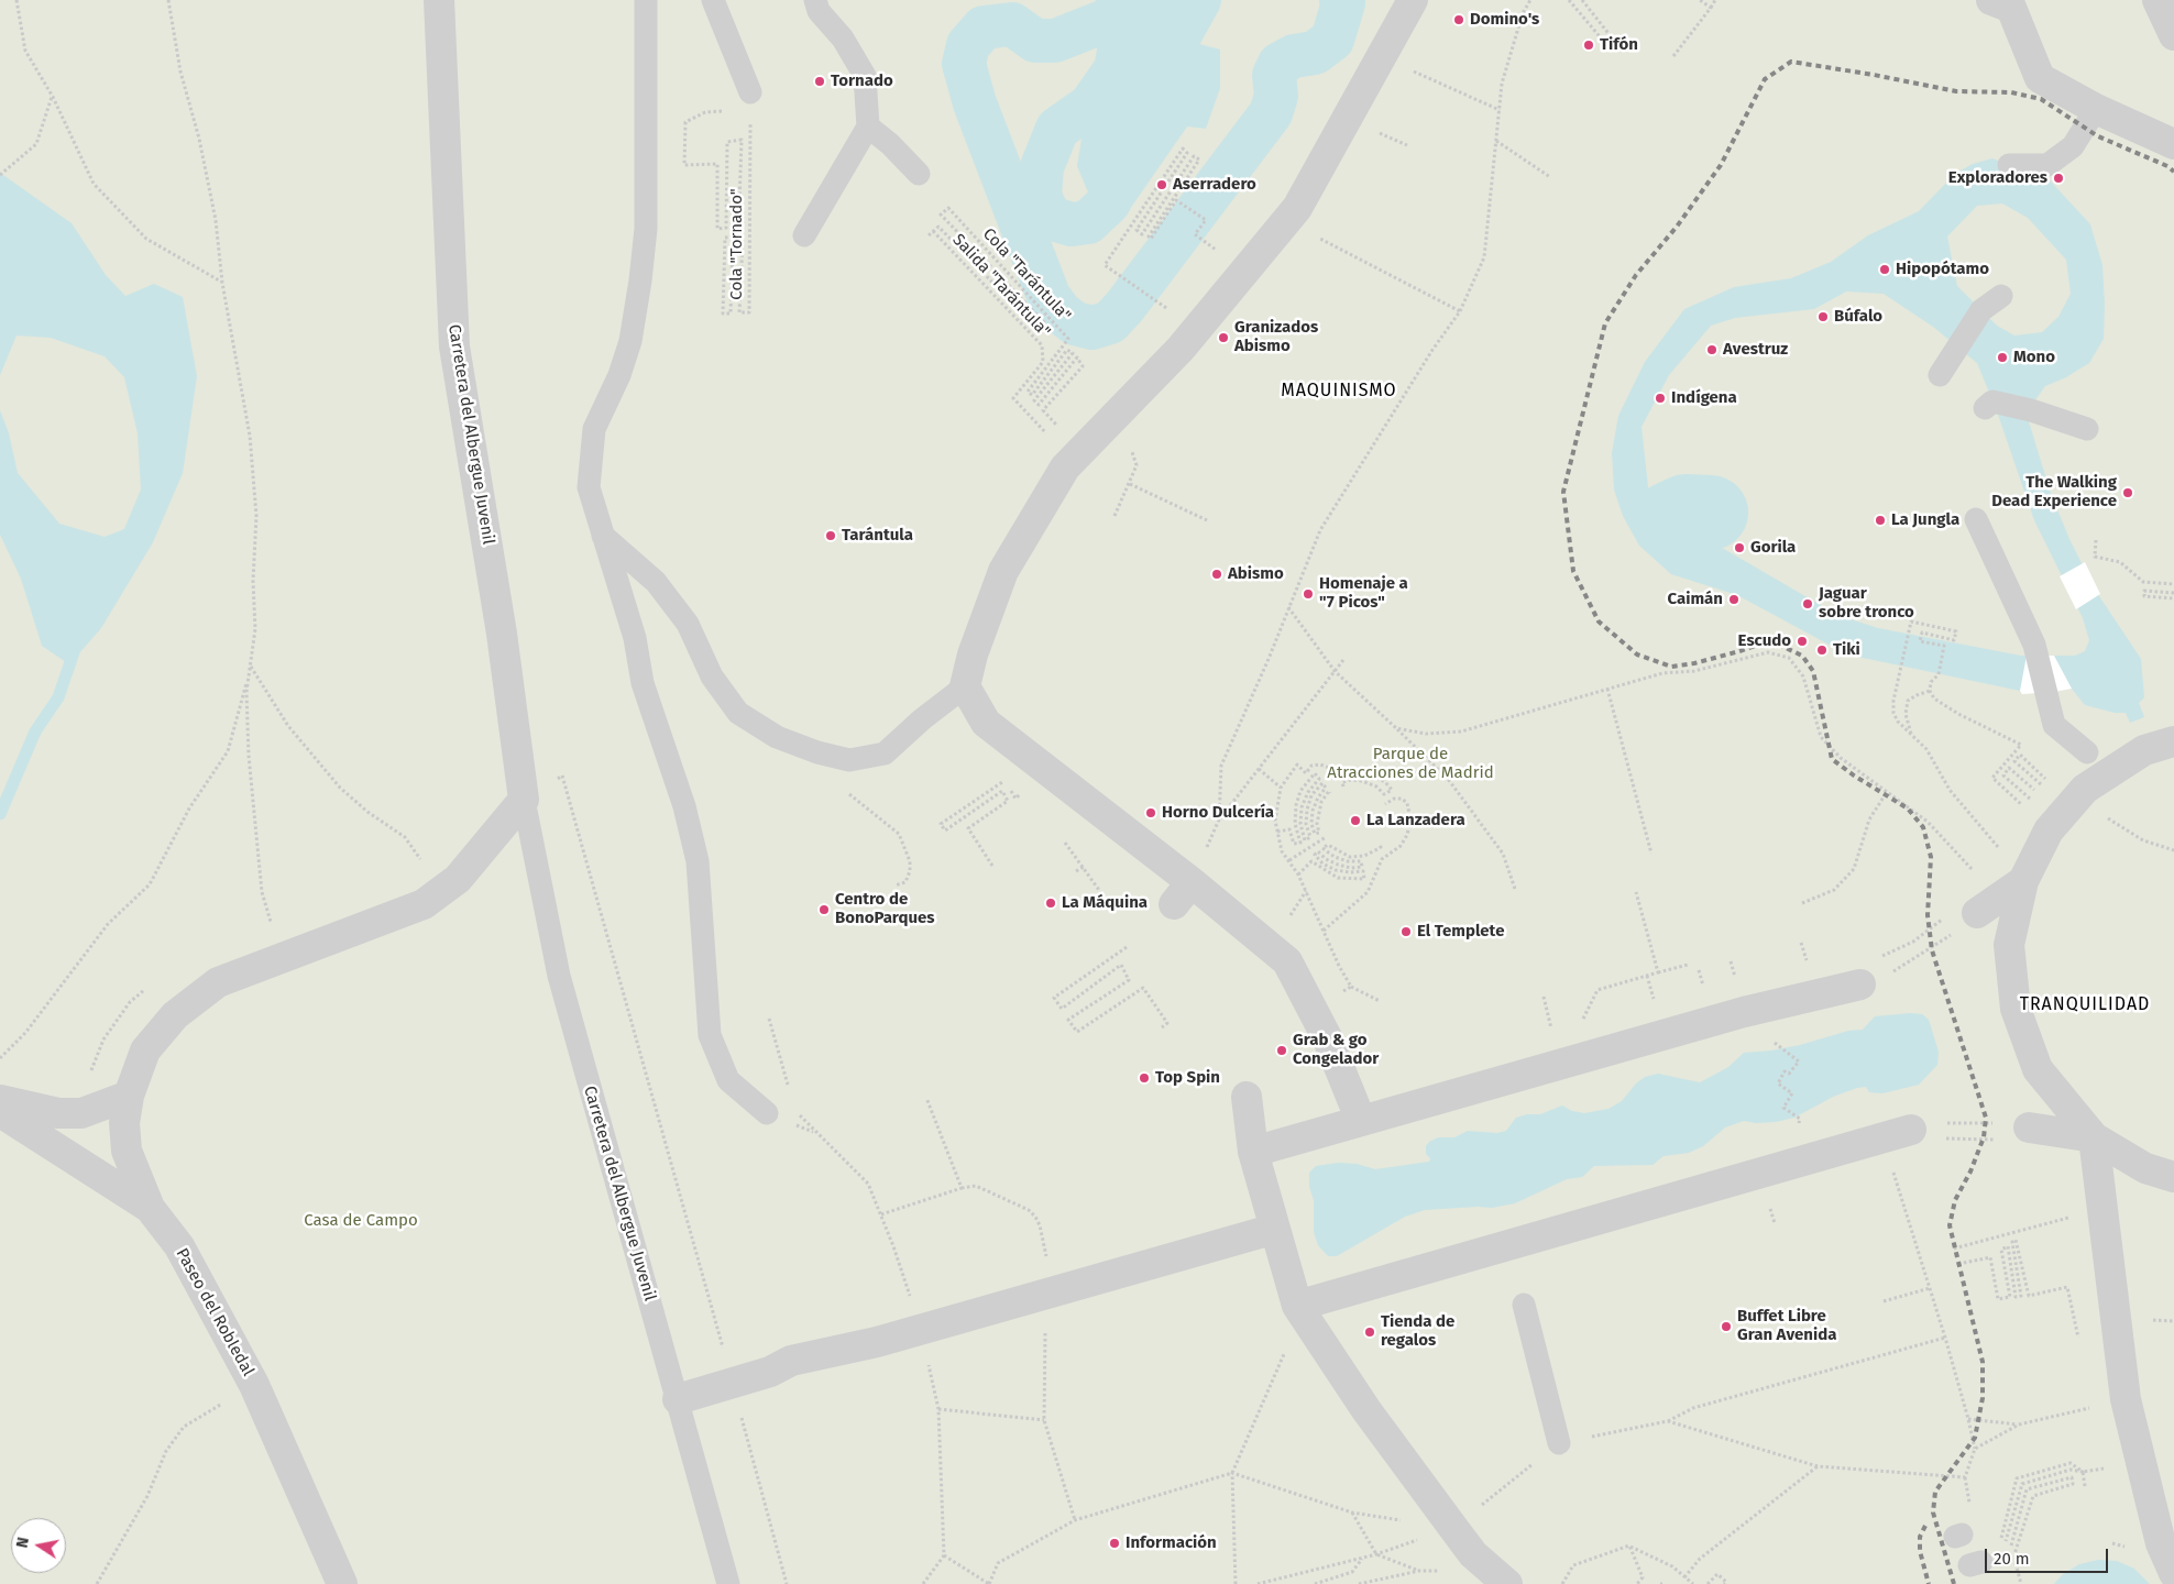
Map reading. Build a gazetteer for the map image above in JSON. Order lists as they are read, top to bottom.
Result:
{
  "streets": {
    "street": ["Carretera del Albergue Juvenil", "Paseo del Robledal"],
    "path": ["Cola \"Tornado\"", "Cola \"Tarántula\"", "Salida \"Tarántula\""]
  },
  "crossings": [
    ["Cola \"Tarántula\"", "Salida \"Tarántula\""]
  ],
  "districts": ["MAQUINISMO", "TRANQUILIDAD"],
  "parks": ["Parque de Atracciones de Madrid", "Casa de Campo"],
  "places": [
    "Domino's",
    "Tifón",
    "Tornado",
    "Exploradores",
    "Aserradero",
    "Hipopótamo",
    "Búfalo",
    "Granizados Abismo",
    "Avestruz",
    "Mono",
    "Indígena",
    "The Walking Dead Experience",
    "La Jungla",
    "Tarántula",
    "Gorila",
    "Abismo",
    "Homenaje a \"7 Picos\"",
    "Caimán",
    "Jaguar sobre tronco",
    "Escudo",
    "Tiki",
    "Horno Dulcería",
    "La Lanzadera",
    "La Máquina",
    "Centro de BonoParques",
    "El Templete",
    "Grab & go Congelador",
    "Top Spin",
    "Buffet Libre Gran Avenida",
    "Tienda de regalos",
    "Información"
  ],
  "scale_bar": "20 m",
  "north": "left"
}
